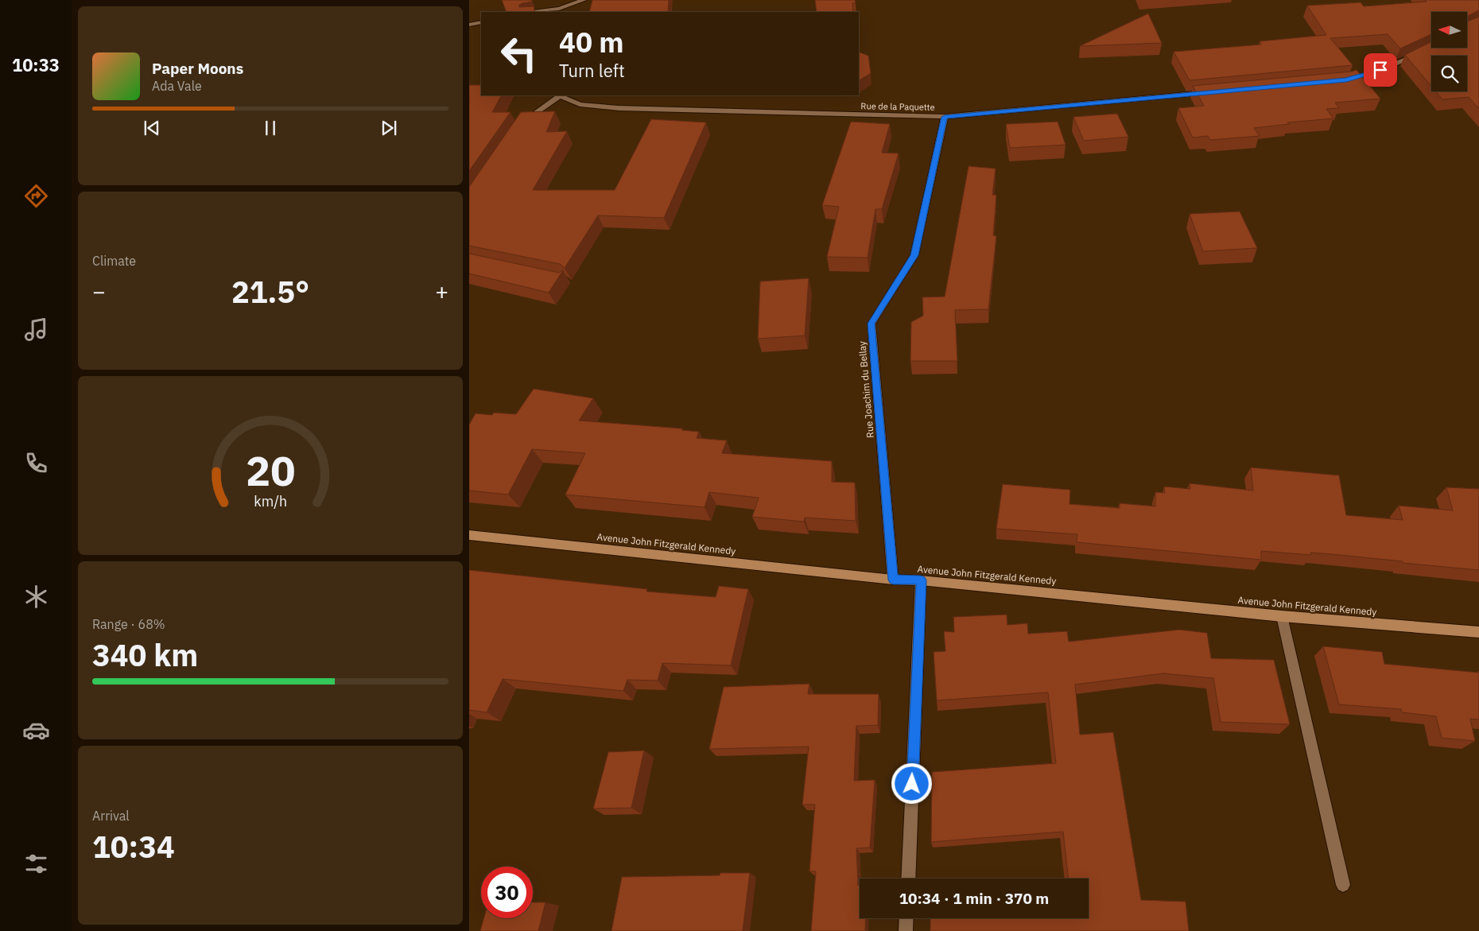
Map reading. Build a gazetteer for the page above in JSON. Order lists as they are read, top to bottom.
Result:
{
  "streets": {
    "main road": ["Avenue John Fitzgerald Kennedy"],
    "street": ["Rue de la Paquette", "Rue Joachim du Bellay"]
  },
  "crossings": [
    ["Rue de la Paquette", "Rue Joachim du Bellay"],
    ["Rue Joachim du Bellay", "Avenue John Fitzgerald Kennedy"]
  ],
  "north": "left",
  "page": {
    "tabs": "10:33",
    "turn": ["40 m", "Turn left"],
    "song": ["Paper Moons", "Ada Vale"],
    "tile": [
      "Climate",
      ["Range · 68%", "340 km"],
      ["Arrival", "10:34"]
    ],
    "heat": ["−", "21.5°", "+"],
    "limit": "30",
    "trip": "10:34 · 1 min · 370 m",
    "gauge": ["20", "km/h"]
  }
}
